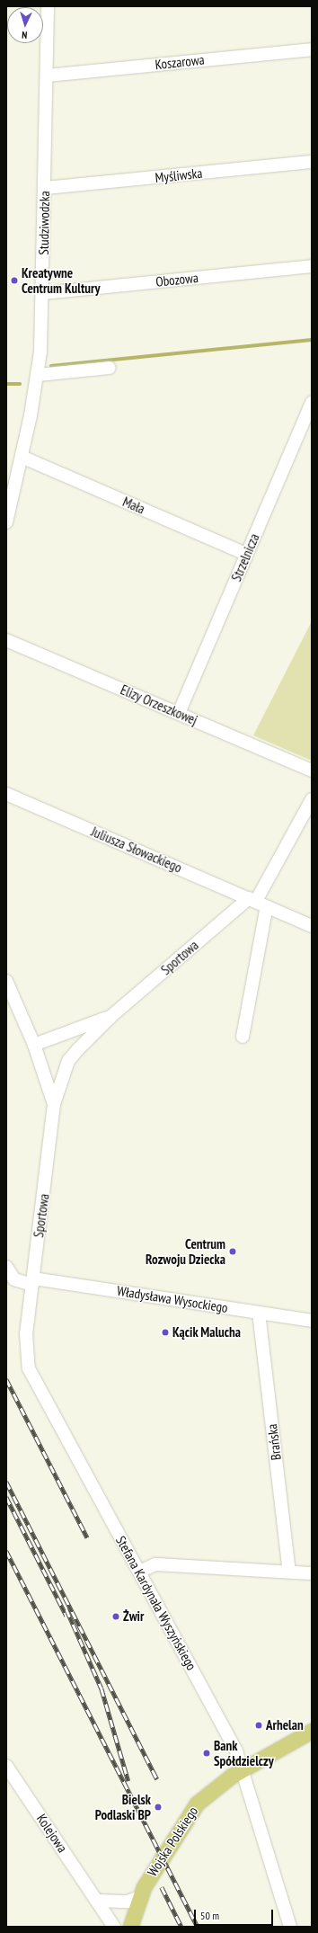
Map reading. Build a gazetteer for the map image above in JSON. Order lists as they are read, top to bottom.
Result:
{
  "streets": {
    "main road": ["Wojska Polskiego"],
    "street": [
      "Koszarowa",
      "Myśliwska",
      "Studziwodzka",
      "Obozowa",
      "Mała",
      "Strzelnicza",
      "Elizy Orzeszkowej",
      "Juliusza Słowackiego",
      "Sportowa",
      "Władysława Wysockiego",
      "Brańska",
      "Stefana Kardynała Wyszyńskiego",
      "Kolejowa"
    ]
  },
  "crossings": [
    ["Koszarowa", "Studziwodzka"],
    ["Myśliwska", "Studziwodzka"],
    ["Studziwodzka", "Obozowa"],
    ["Studziwodzka", "Mała"],
    ["Mała", "Strzelnicza"],
    ["Strzelnicza", "Elizy Orzeszkowej"],
    ["Juliusza Słowackiego", "Sportowa"],
    ["Sportowa", "Władysława Wysockiego"],
    ["Sportowa", "Stefana Kardynała Wyszyńskiego"],
    ["Władysława Wysockiego", "Brańska"],
    ["Władysława Wysockiego", "Stefana Kardynała Wyszyńskiego"],
    ["Stefana Kardynała Wyszyńskiego", "Wojska Polskiego"]
  ],
  "places": [
    "Kreatywne Centrum Kultury",
    "Centrum Rozwoju Dziecka",
    "Kącik Malucha",
    "Żwir",
    "Arhelan",
    "Bank Spółdzielczy",
    "Bielsk Podlaski BP"
  ],
  "scale_bar": "50 m",
  "north": "bottom"
}
